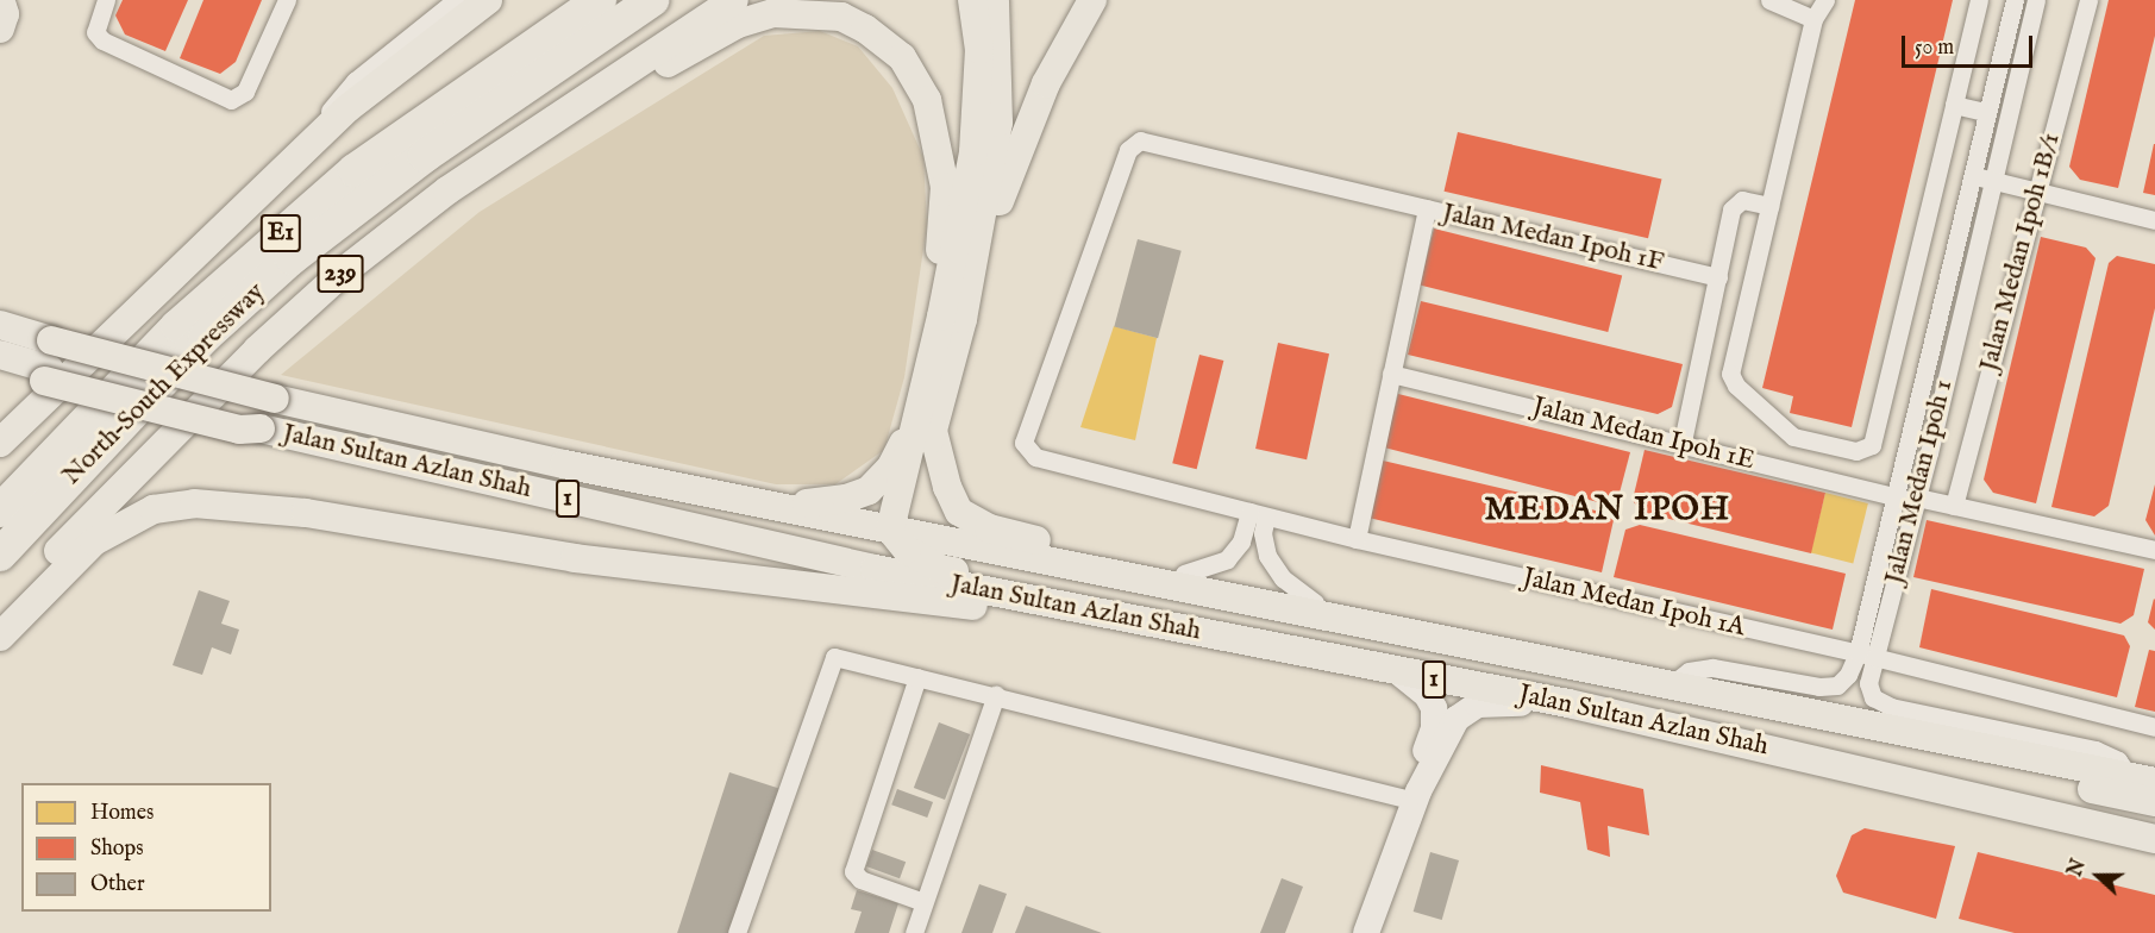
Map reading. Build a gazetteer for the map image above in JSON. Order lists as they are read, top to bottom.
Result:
{
  "streets": {
    "highway": ["E1", "North–South Expressway"],
    "main road": ["239", "Jalan Sultan Azlan Shah", "1"],
    "street": [
      "Jalan Medan Ipoh 1F",
      "Jalan Medan Ipoh 1B/1",
      "Jalan Medan Ipoh 1E",
      "Jalan Medan Ipoh 1",
      "Jalan Medan Ipoh 1A"
    ]
  },
  "crossings": [
    ["Jalan Medan Ipoh 1F", "Jalan Medan Ipoh 1E"],
    ["Jalan Medan Ipoh 1F", "Jalan Medan Ipoh 1A"],
    ["Jalan Medan Ipoh 1E", "Jalan Medan Ipoh 1"],
    ["Jalan Sultan Azlan Shah", "Jalan Medan Ipoh 1"],
    ["Jalan Medan Ipoh 1", "Jalan Medan Ipoh 1A"]
  ],
  "districts": ["MEDAN IPOH"],
  "legend": ["Homes", "Shops", "Other"],
  "scale_bar": "50 m",
  "north": "left"
}
